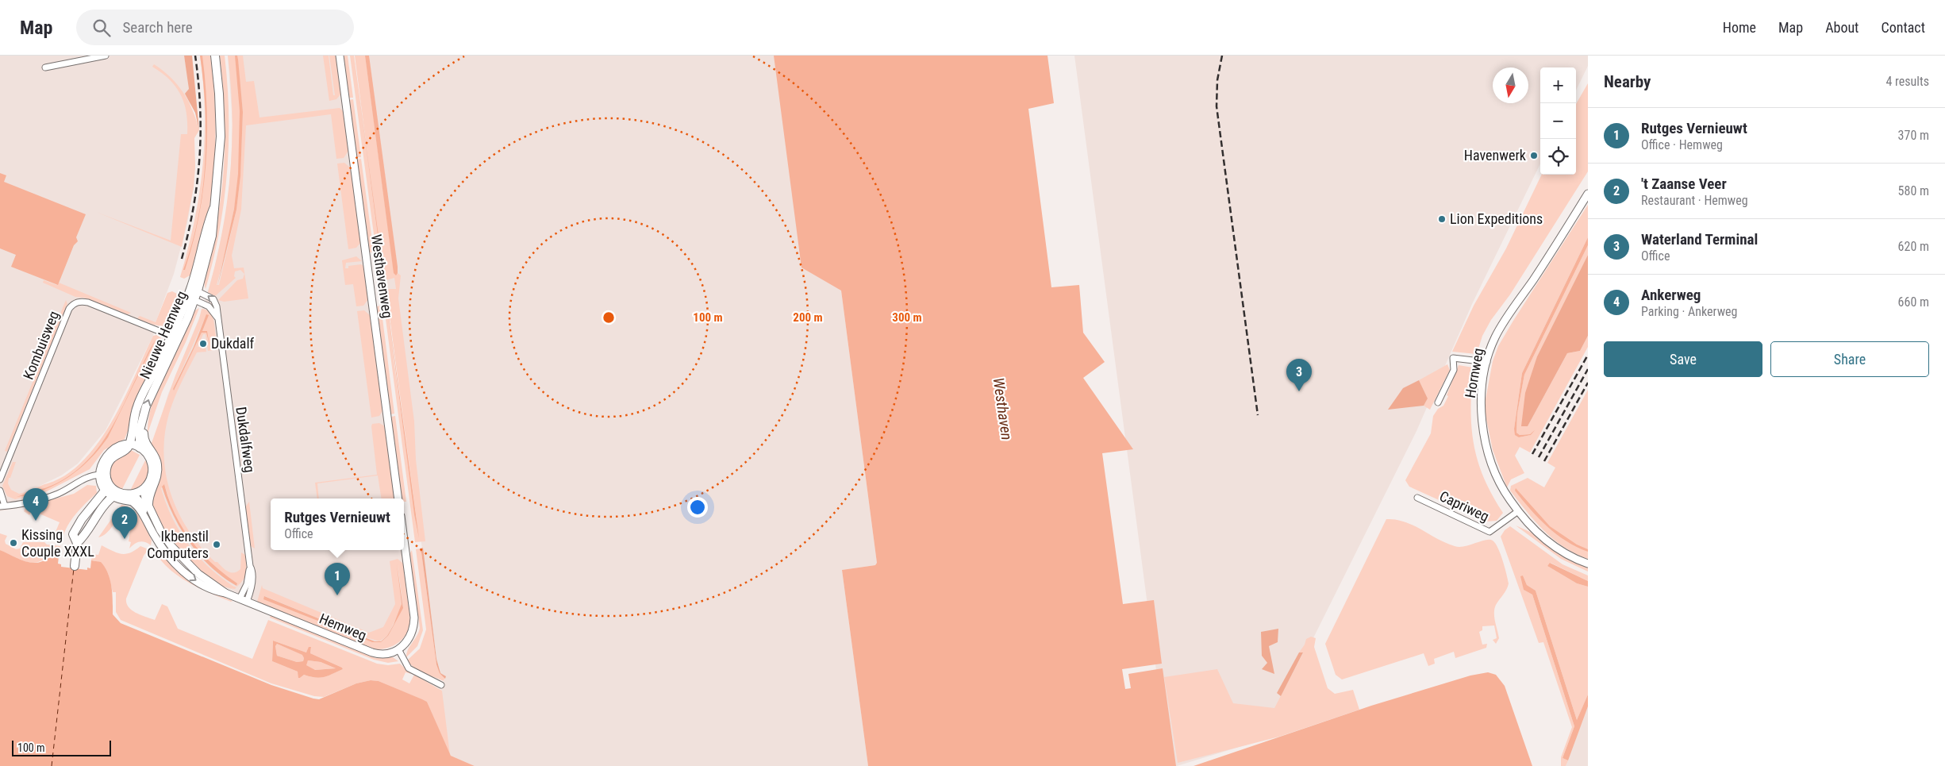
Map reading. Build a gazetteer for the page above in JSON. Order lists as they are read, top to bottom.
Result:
{
  "streets": {
    "main road": ["Nieuwe Hemweg"],
    "street": [
      "Westhavenweg",
      "Kombuisweg",
      "Hornweg",
      "Dukdalfweg",
      "Capriweg",
      "Hemweg"
    ]
  },
  "crossings": [
    ["Nieuwe Hemweg", "Kombuisweg"],
    ["Nieuwe Hemweg", "Dukdalfweg"],
    ["Nieuwe Hemweg", "Hemweg"],
    ["Hornweg", "Capriweg"],
    ["Dukdalfweg", "Hemweg"]
  ],
  "water": ["Westhaven"],
  "places": [
    "Havenwerk",
    "Lion Expeditions",
    "Dukdalf",
    "Kissing Couple XXXL",
    "Ikbenstil Computers"
  ],
  "scale_bar": "100 m",
  "north": "bottom",
  "page": {
    "header": "Map",
    "search": "Search here",
    "nav": [
      "Home",
      "Map",
      "About",
      "Contact"
    ],
    "heading": ["Nearby", "4 results"],
    "map_buttons": ["+", "−"],
    "list": [
      {
        "mark": "1",
        "name": "Rutges Vernieuwt",
        "note": "Office · Hemweg",
        "value": "370 m"
      },
      {
        "mark": "2",
        "name": "'t Zaanse Veer",
        "note": "Restaurant · Hemweg",
        "value": "580 m"
      },
      {
        "mark": "3",
        "name": "Waterland Terminal",
        "note": "Office",
        "value": "620 m"
      },
      {
        "mark": "4",
        "name": "Ankerweg",
        "note": "Parking · Ankerweg",
        "value": "660 m"
      }
    ],
    "buttons": ["Save", "Share"],
    "pins": [
      "3",
      "4",
      "2",
      "1"
    ],
    "popup": ["Rutges Vernieuwt", "Office"],
    "scale": "100 m"
  },
  "rings": ["100 m", "200 m", "300 m"]
}
